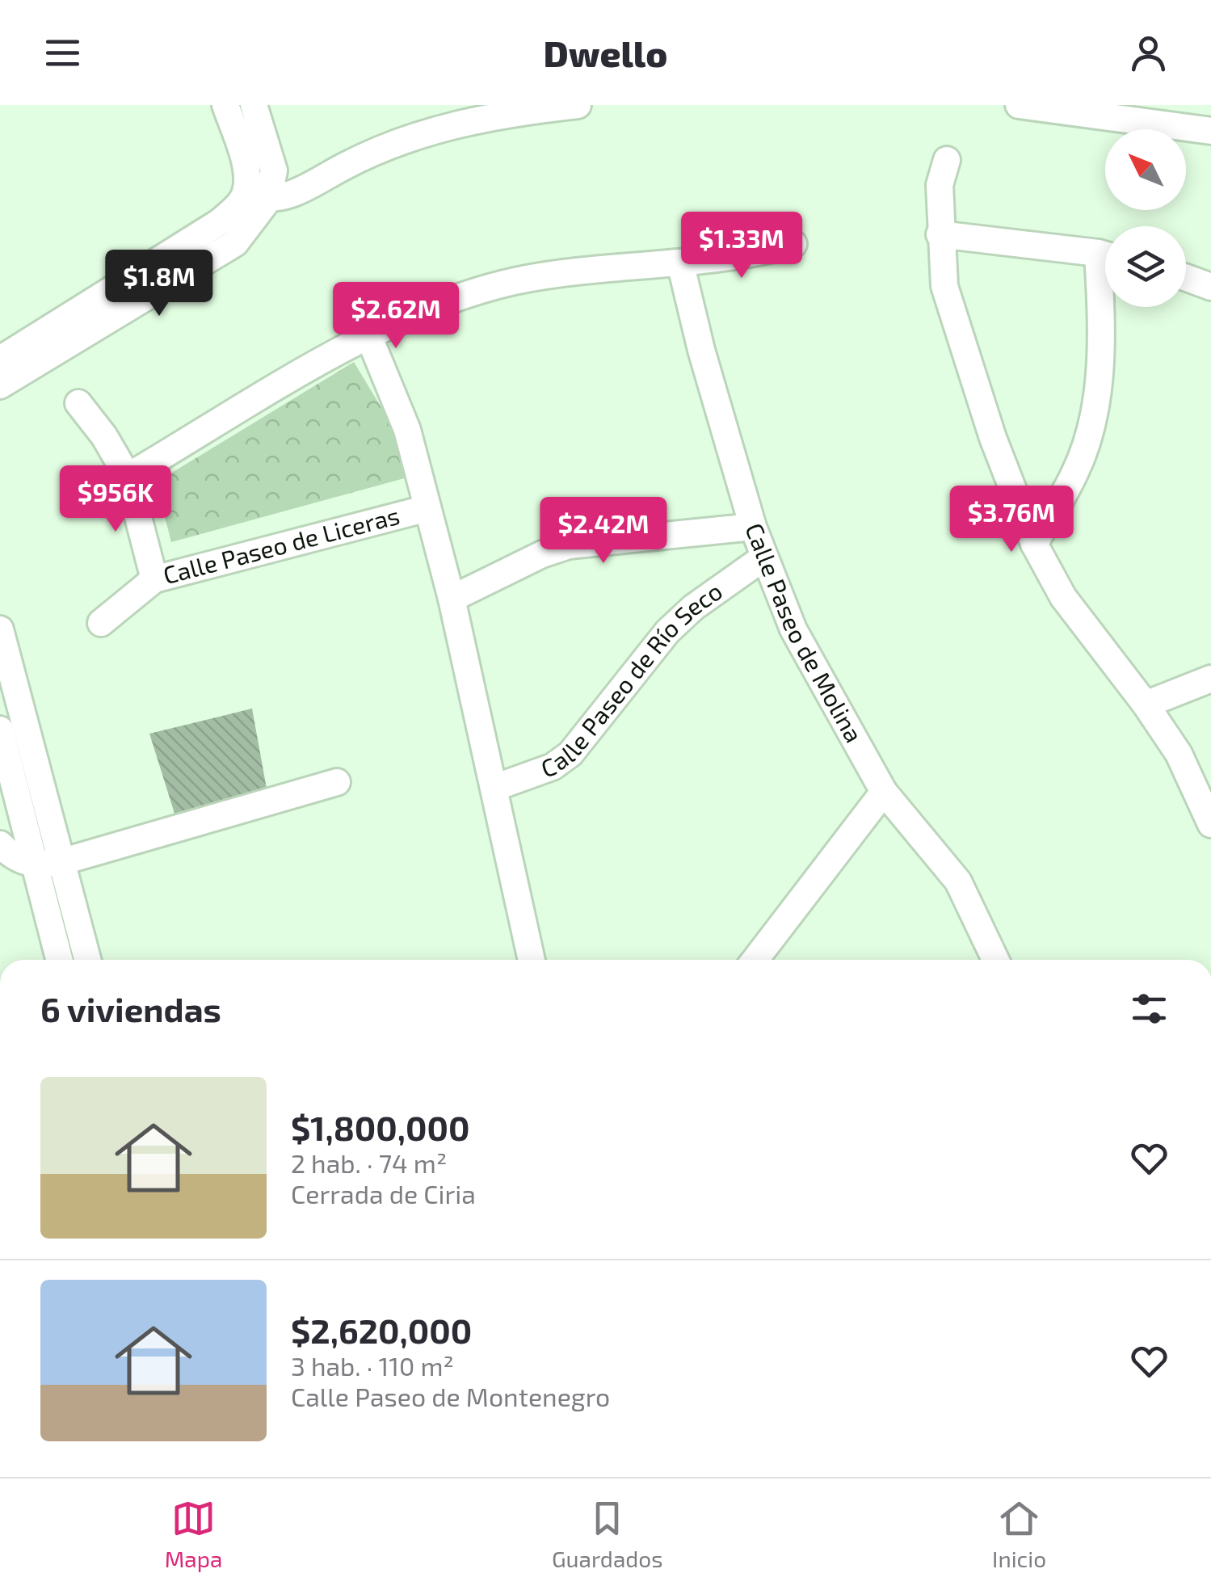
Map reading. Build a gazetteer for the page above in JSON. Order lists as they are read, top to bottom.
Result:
{
  "streets": {
    "street": ["Calle Paseo de Liceras", "Calle Paseo de Molina", "Calle Paseo de Río Seco"]
  },
  "crossings": [
    ["Calle Paseo de Molina", "Calle Paseo de Río Seco"]
  ],
  "north": "top left",
  "page": {
    "header": "Dwello",
    "price": [
      "$1.33M",
      "$1.8M",
      "$2.62M",
      "$956K",
      "$3.76M",
      "$2.42M"
    ],
    "heading": "6 viviendas",
    "list": [
      {
        "name": "$1,800,000",
        "note": "2 hab. · 74 m² · Cerrada de Ciria"
      },
      {
        "name": "$2,620,000",
        "note": "3 hab. · 110 m² · Calle Paseo de Montenegro"
      }
    ],
    "tabs": ["Mapa", "Guardados", "Inicio"]
  }
}
